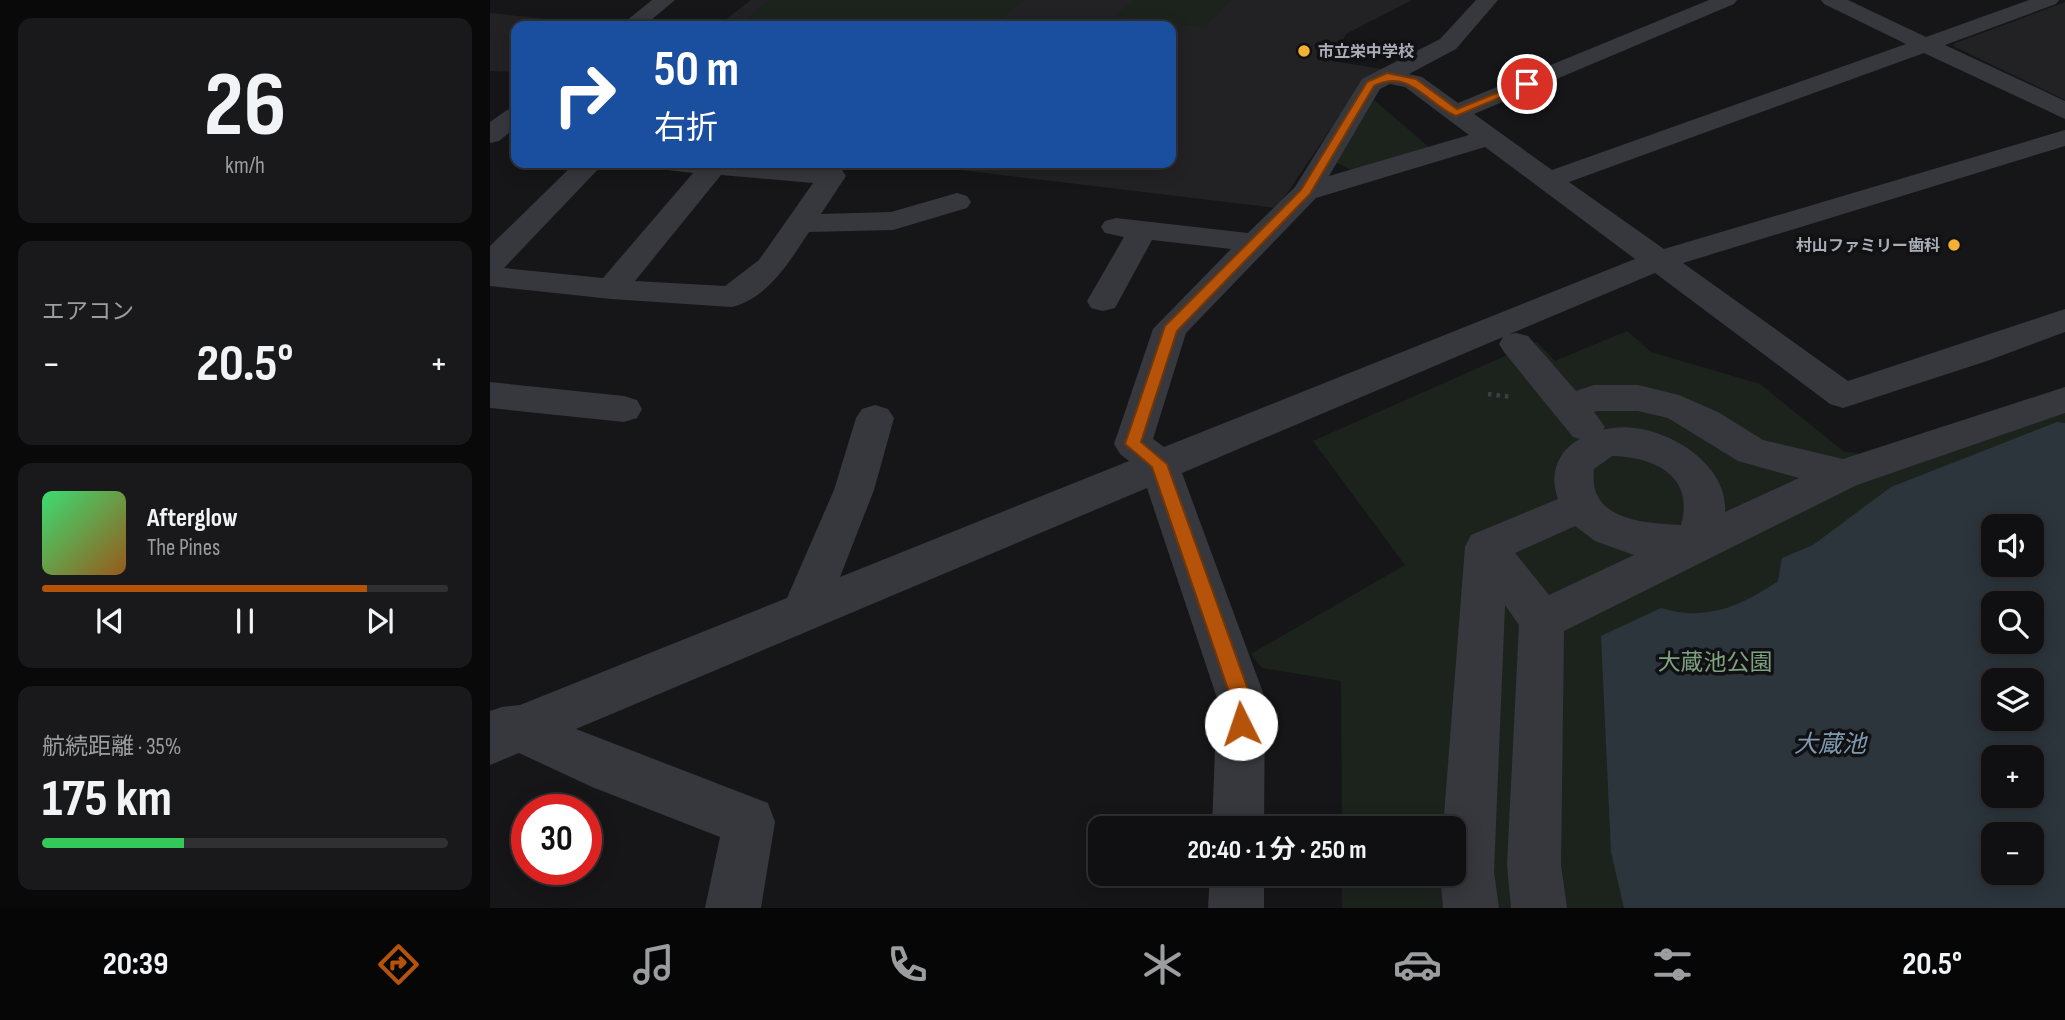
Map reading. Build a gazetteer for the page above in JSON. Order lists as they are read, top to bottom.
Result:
{
  "water": ["大蔵池"],
  "parks": ["大蔵池公園"],
  "places": ["市立栄中学校", "村山ファミリー歯科"],
  "page": {
    "tile": [
      ["26", "km/h"],
      "エアコン",
      ["航続距離 · 35%", "175 km"]
    ],
    "turn": ["50 m", "右折"],
    "heat": ["−", "20.5°", "+"],
    "song": ["Afterglow", "The Pines"],
    "map_buttons": ["+", "−"],
    "limit": "30",
    "trip": "20:40 · 1 分 · 250 m",
    "tabs": ["20:39", "20.5°"]
  }
}
